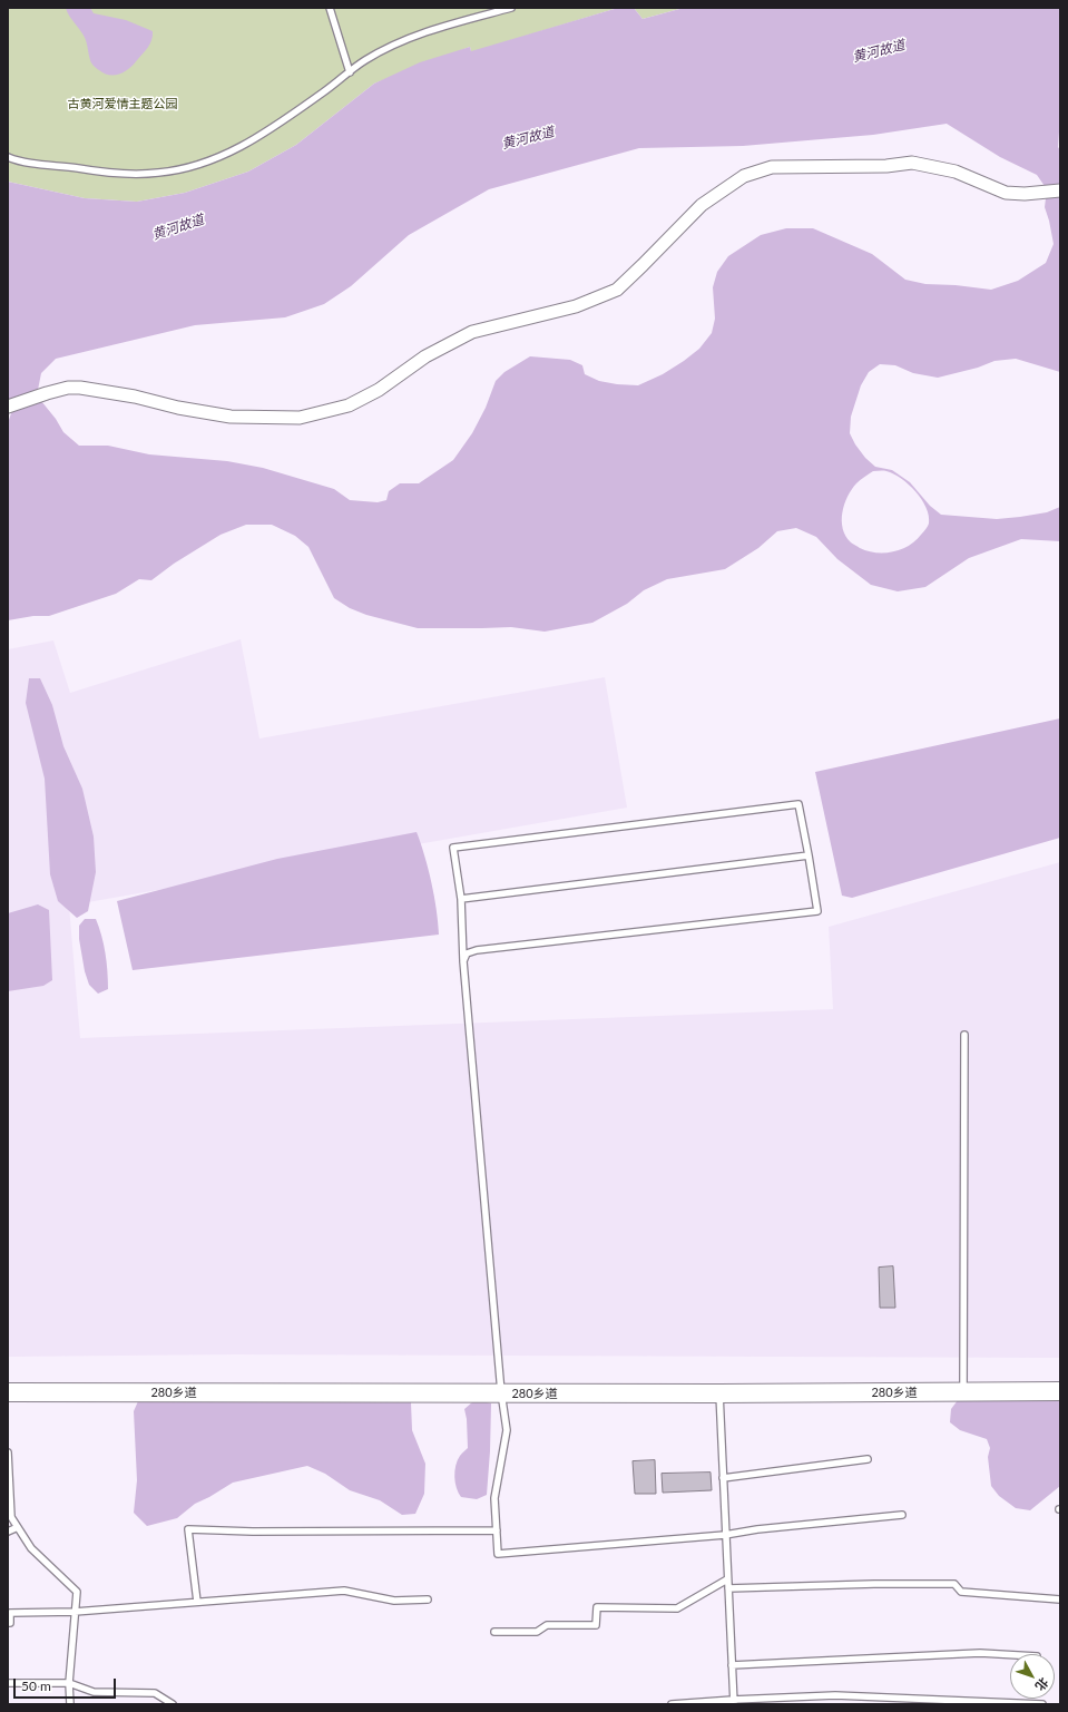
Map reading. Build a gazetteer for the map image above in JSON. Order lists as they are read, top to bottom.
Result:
{
  "streets": {
    "street": ["280乡道"]
  },
  "water": ["黄河故道"],
  "parks": ["古黄河爱情主题公园"],
  "scale_bar": "50 m",
  "north": "bottom right"
}
